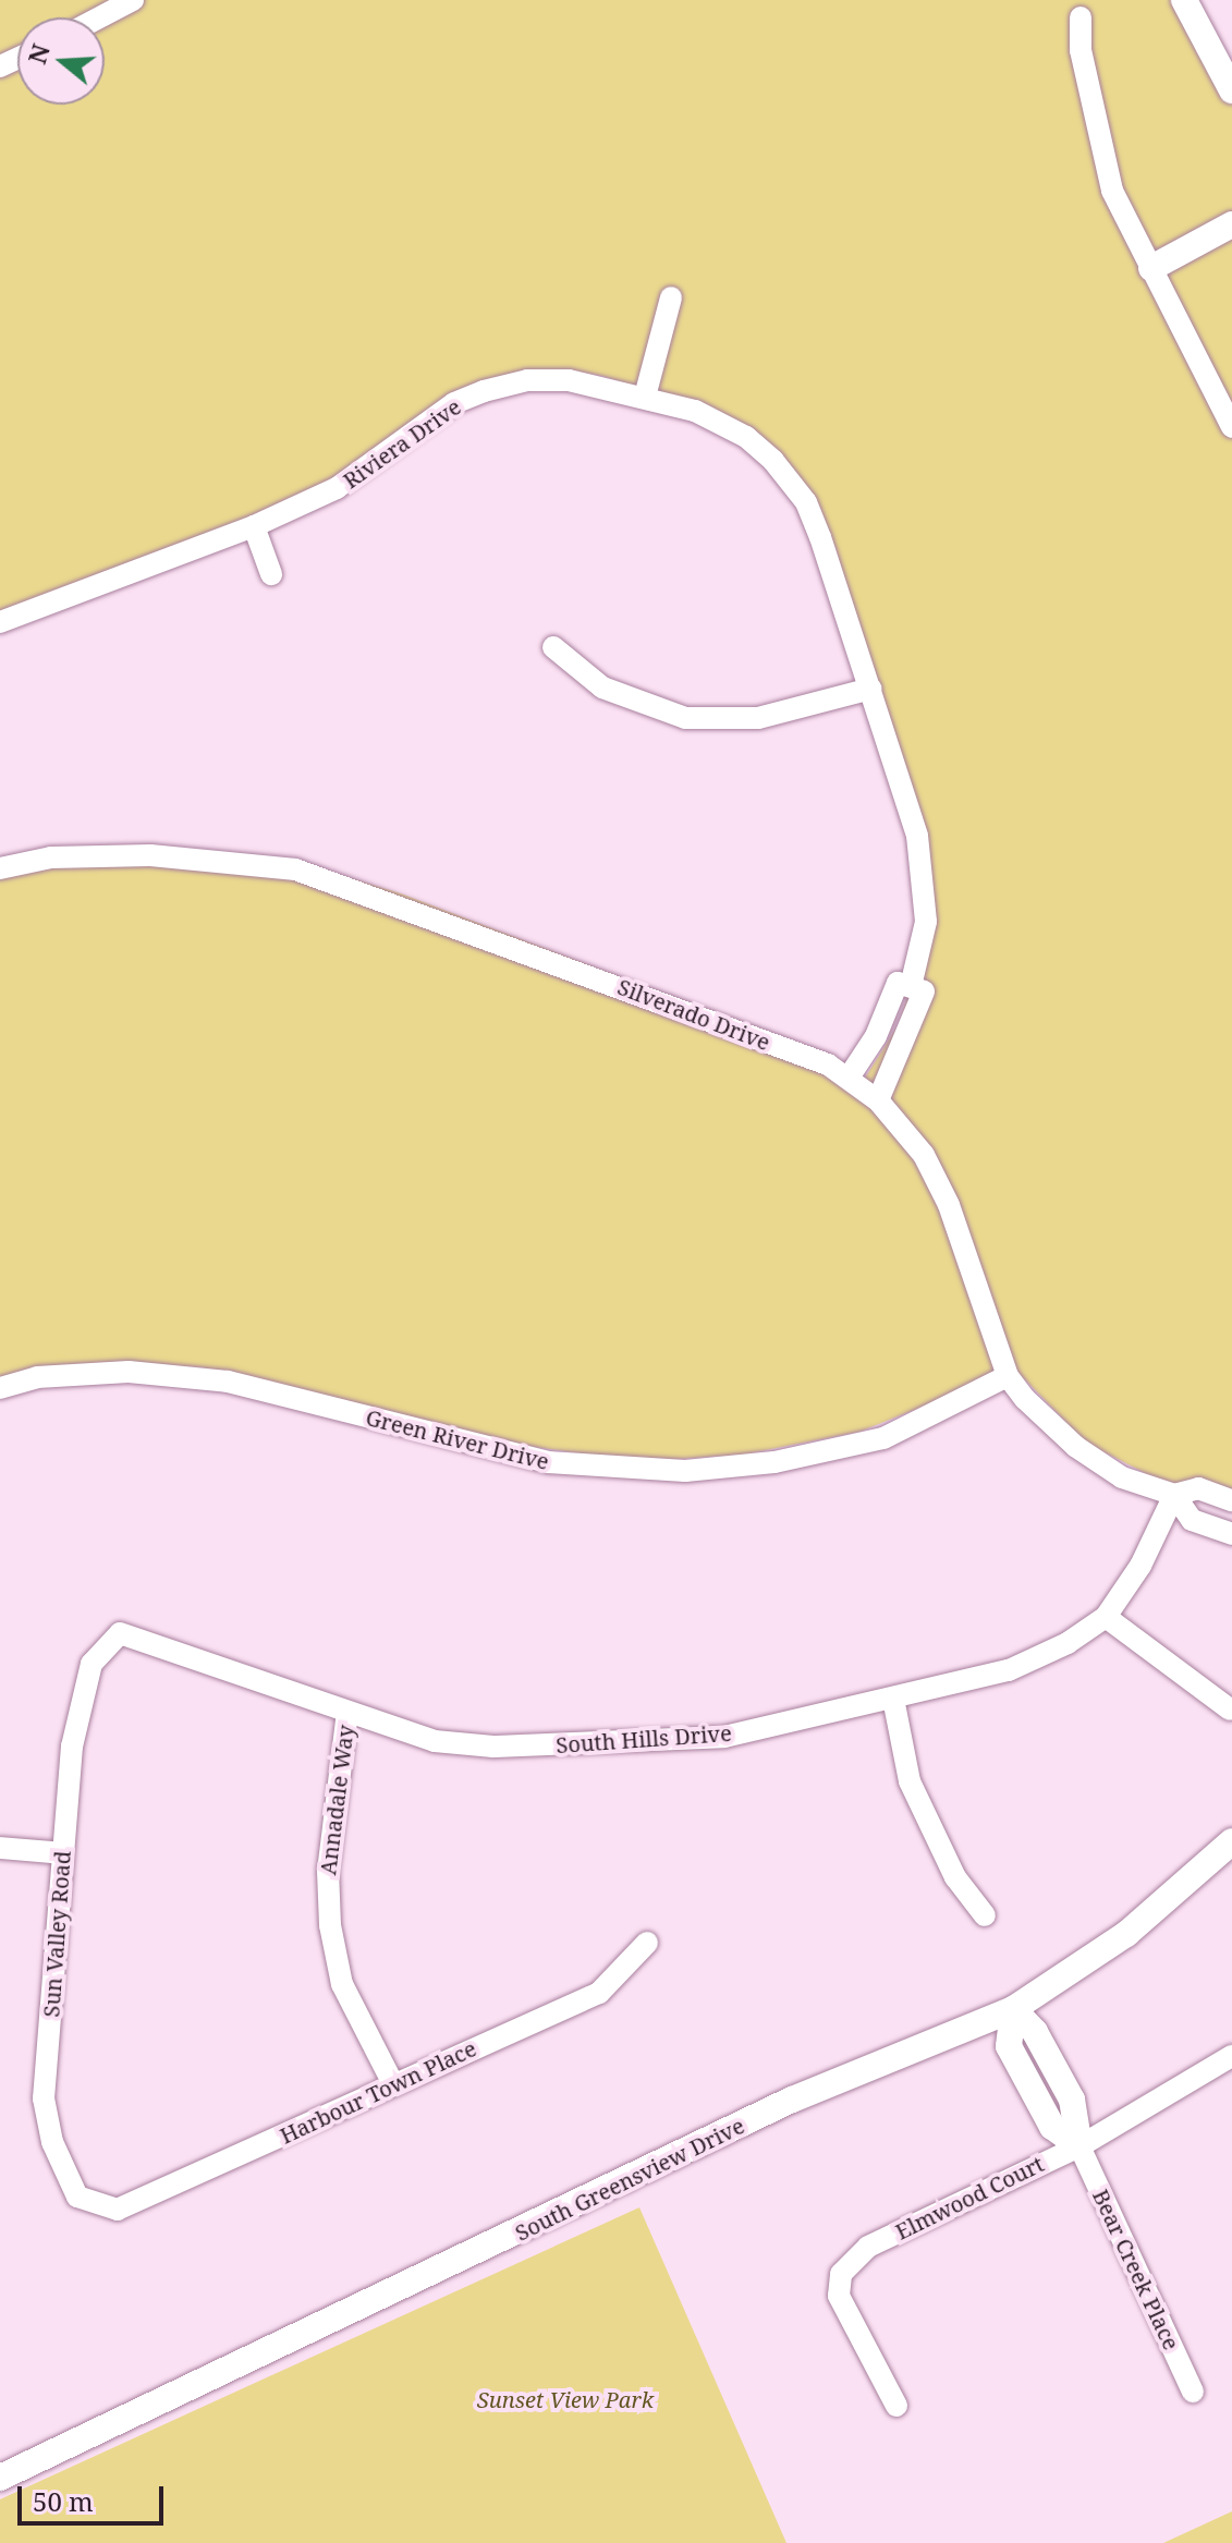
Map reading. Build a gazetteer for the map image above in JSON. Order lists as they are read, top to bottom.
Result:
{
  "streets": {
    "street": [
      "Riviera Drive",
      "Silverado Drive",
      "Green River Drive",
      "South Hills Drive",
      "Annadale Way",
      "Sun Valley Road",
      "Harbour Town Place",
      "South Greensview Drive",
      "Elmwood Court",
      "Bear Creek Place"
    ]
  },
  "crossings": [
    ["Riviera Drive", "Silverado Drive"],
    ["Silverado Drive", "Green River Drive"],
    ["Silverado Drive", "South Hills Drive"],
    ["South Hills Drive", "Annadale Way"],
    ["South Hills Drive", "Sun Valley Road"],
    ["Annadale Way", "Harbour Town Place"],
    ["Sun Valley Road", "Harbour Town Place"],
    ["South Greensview Drive", "Bear Creek Place"],
    ["Elmwood Court", "Bear Creek Place"]
  ],
  "parks": ["Sunset View Park"],
  "scale_bar": "50 m",
  "north": "left"
}
